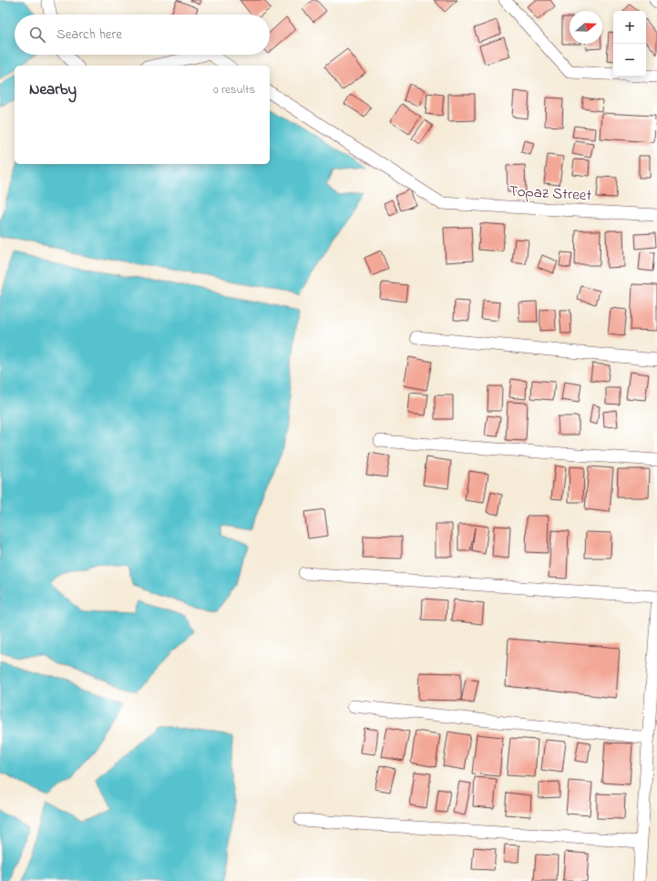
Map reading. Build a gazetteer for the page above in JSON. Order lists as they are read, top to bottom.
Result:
{
  "streets": {
    "street": ["Topaz Street"]
  },
  "north": "right",
  "page": {
    "map_buttons": ["+", "−"],
    "search": "Search here",
    "heading": ["Nearby", "0 results"]
  }
}
